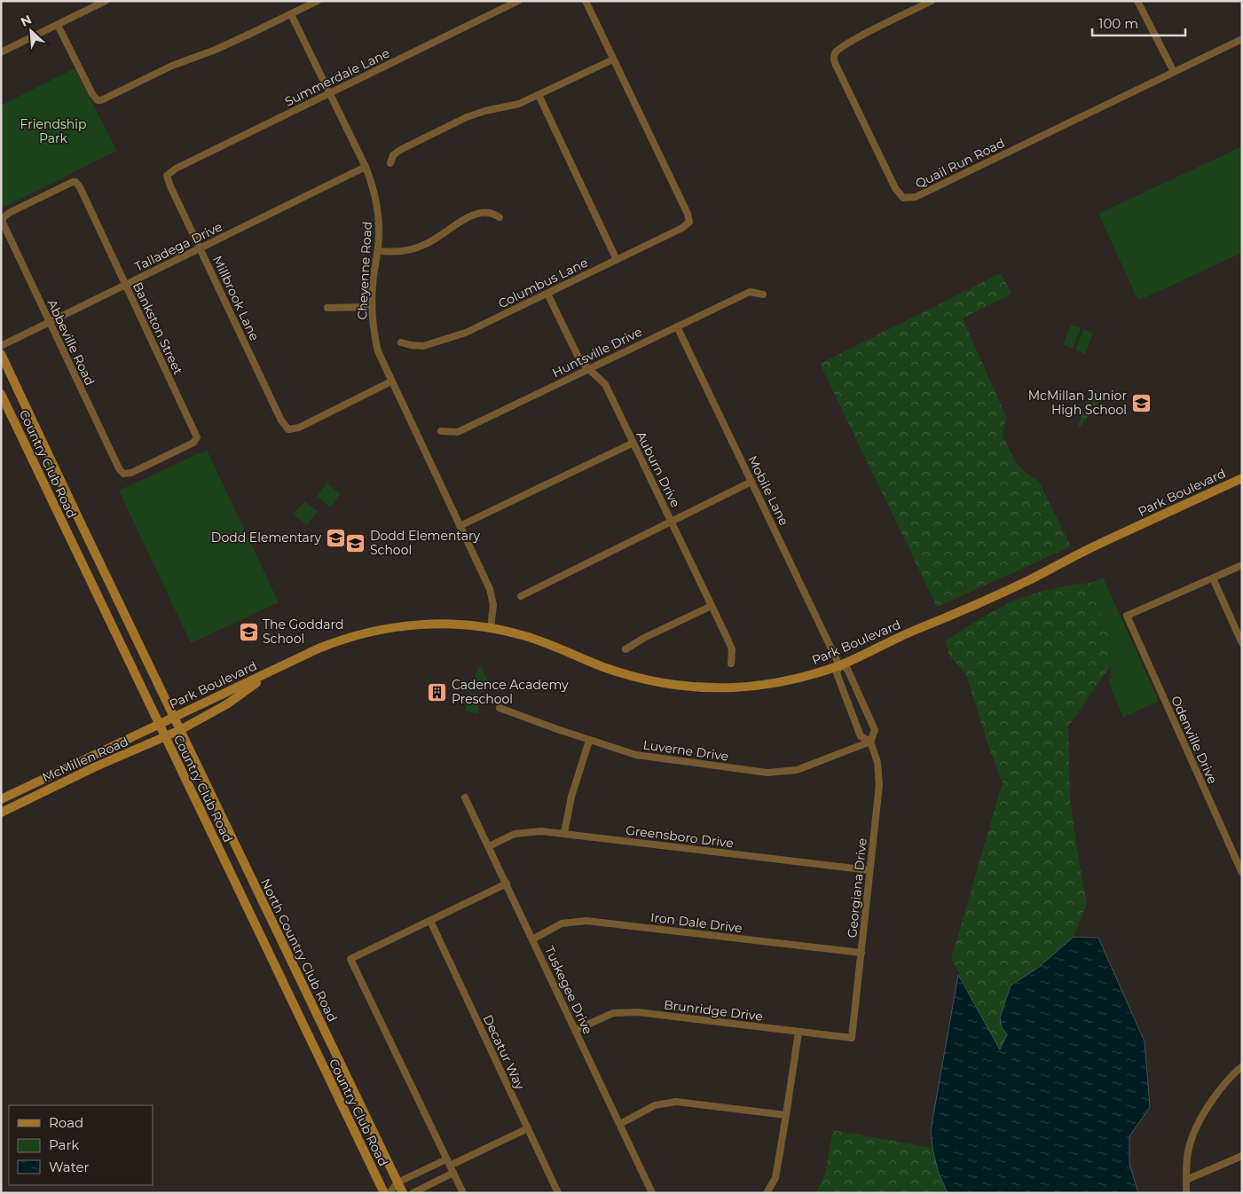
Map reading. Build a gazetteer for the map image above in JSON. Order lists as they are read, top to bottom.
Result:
{
  "streets": {
    "main road": [
      "Country Club Road",
      "Park Boulevard",
      "McMillen Road",
      "North Country Club Road"
    ],
    "street": [
      "Summerdale Lane",
      "Quail Run Road",
      "Talladega Drive",
      "Cheyenne Road",
      "Columbus Lane",
      "Millbrook Lane",
      "Bankston Street",
      "Abbeville Road",
      "Huntsville Drive",
      "Auburn Drive",
      "Mobile Lane",
      "Odenville Drive",
      "Luverne Drive",
      "Greensboro Drive",
      "Georgiana Drive",
      "Iron Dale Drive",
      "Tuskegee Drive",
      "Brunridge Drive",
      "Decatur Way"
    ]
  },
  "crossings": [
    ["Summerdale Lane", "Cheyenne Road"],
    ["Summerdale Lane", "Millbrook Lane"],
    ["Talladega Drive", "Cheyenne Road"],
    ["Talladega Drive", "Millbrook Lane"],
    ["Talladega Drive", "Bankston Street"],
    ["Talladega Drive", "Abbeville Road"],
    ["Cheyenne Road", "Millbrook Lane"],
    ["Cheyenne Road", "Park Boulevard"],
    ["Columbus Lane", "Auburn Drive"],
    ["Bankston Street", "Abbeville Road"],
    ["Huntsville Drive", "Auburn Drive"],
    ["Huntsville Drive", "Mobile Lane"],
    ["Country Club Road", "Park Boulevard"],
    ["Country Club Road", "McMillen Road"],
    ["Country Club Road", "North Country Club Road"],
    ["Mobile Lane", "Park Boulevard"],
    ["Mobile Lane", "Georgiana Drive"],
    ["Park Boulevard", "McMillen Road"],
    ["Park Boulevard", "Georgiana Drive"],
    ["Park Boulevard", "North Country Club Road"],
    ["Luverne Drive", "Georgiana Drive"],
    ["McMillen Road", "North Country Club Road"],
    ["Greensboro Drive", "Georgiana Drive"],
    ["Greensboro Drive", "Tuskegee Drive"],
    ["Georgiana Drive", "Iron Dale Drive"],
    ["Georgiana Drive", "Brunridge Drive"],
    ["Iron Dale Drive", "Tuskegee Drive"],
    ["Tuskegee Drive", "Brunridge Drive"]
  ],
  "parks": ["Friendship Park"],
  "places": {
    "school or university": [
      "McMillan Junior High School",
      "Dodd Elementary",
      "Dodd Elementary School",
      "The Goddard School"
    ],
    "building": ["Cadence Academy Preschool"]
  },
  "legend": ["Road", "Park", "Water"],
  "scale_bar": "100 m",
  "north": "top left"
}
